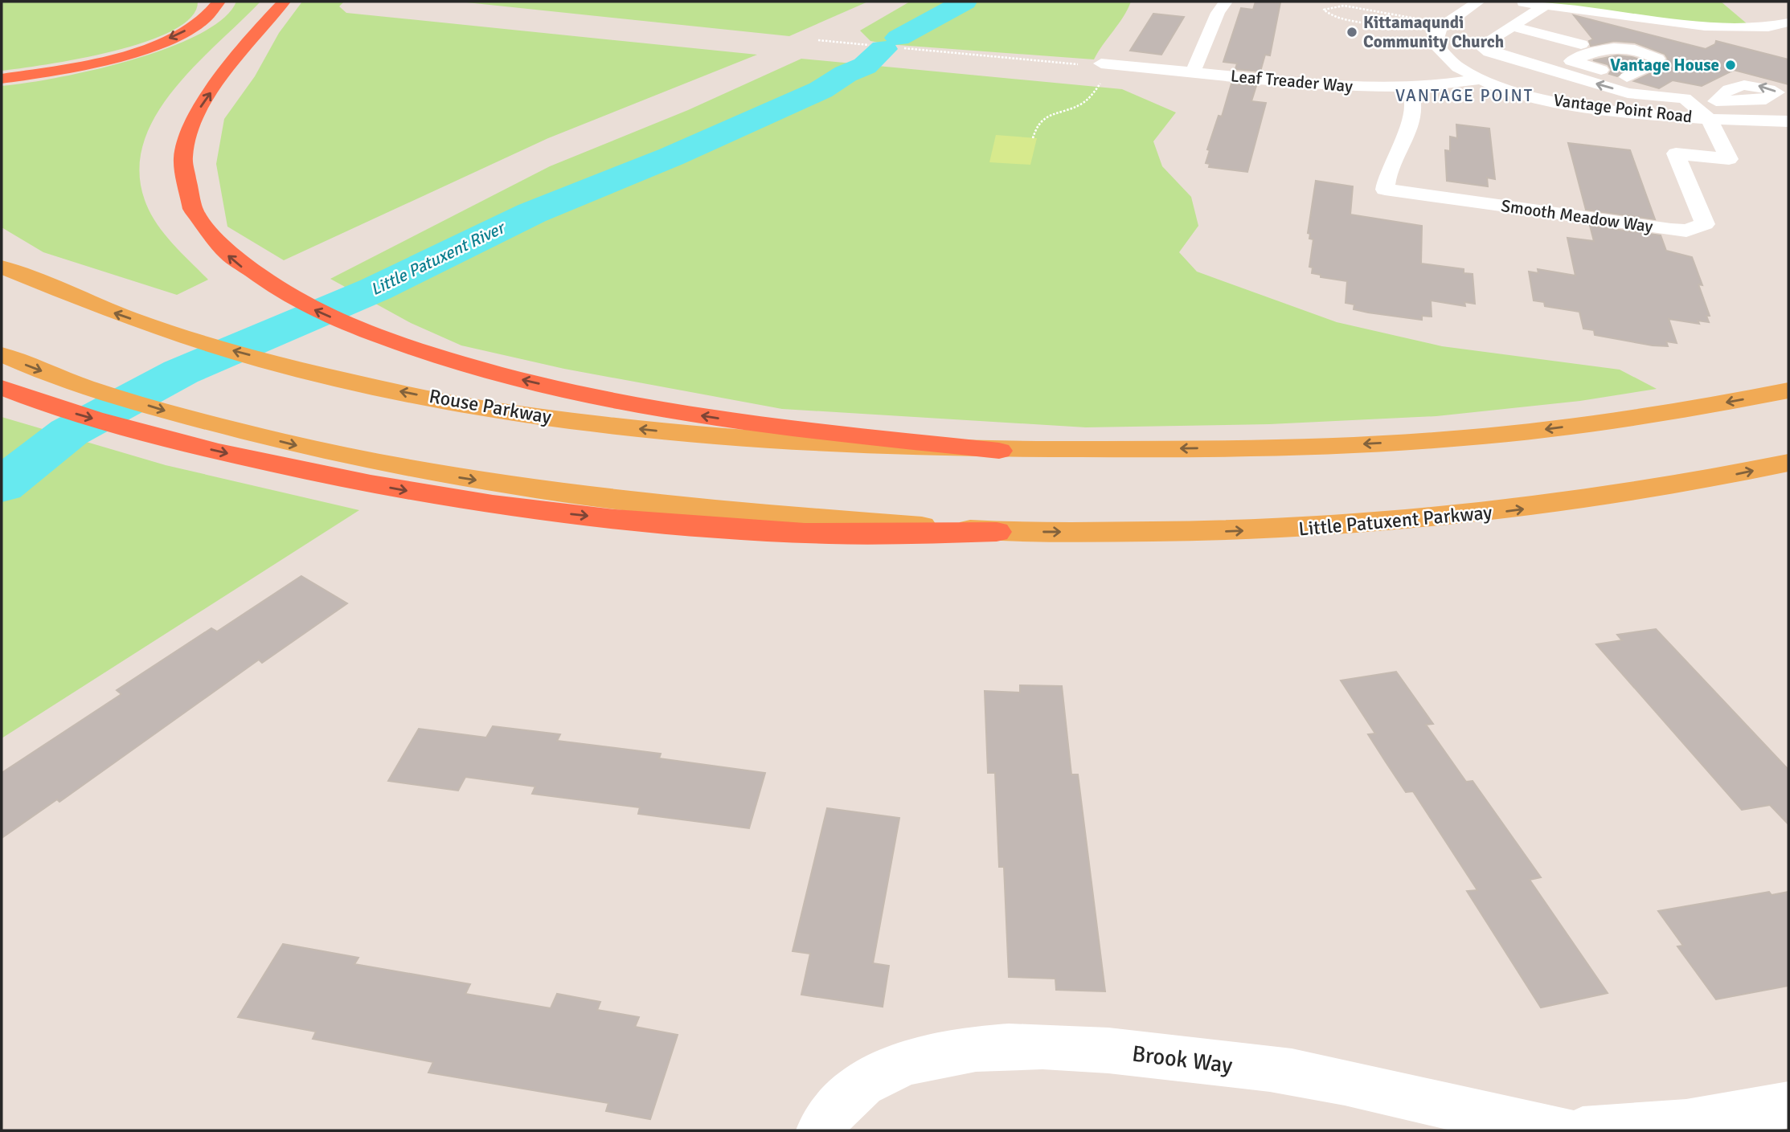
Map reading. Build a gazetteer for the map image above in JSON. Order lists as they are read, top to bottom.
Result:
{
  "streets": {
    "main road": ["Rouse Parkway", "Little Patuxent Parkway"],
    "street": [
      "Leaf Treader Way",
      "Vantage Point Road",
      "Smooth Meadow Way",
      "Brook Way"
    ]
  },
  "crossings": [
    ["Leaf Treader Way", "Vantage Point Road"],
    ["Leaf Treader Way", "Smooth Meadow Way"],
    ["Vantage Point Road", "Smooth Meadow Way"]
  ],
  "districts": ["VANTAGE POINT"],
  "water": ["Little Patuxent River"],
  "places": ["Kittamaqundi Community Church", "Vantage House"]
}
